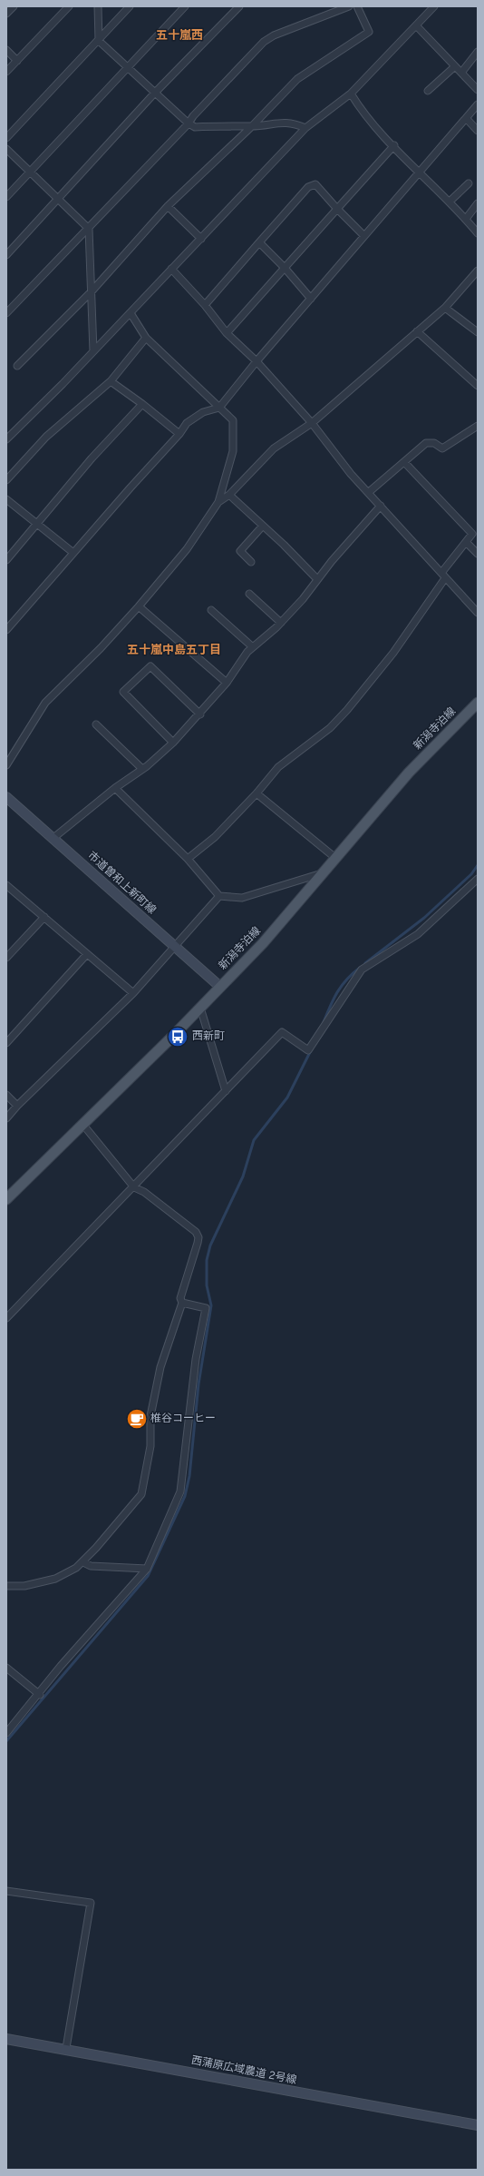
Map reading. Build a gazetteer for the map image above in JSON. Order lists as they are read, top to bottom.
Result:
{
  "streets": {
    "main road": ["新潟寺泊線"],
    "street": ["市道曽和上新町線", "西蒲原広域農道 2号線"]
  },
  "crossings": [
    ["新潟寺泊線", "市道曽和上新町線"]
  ],
  "districts": ["五十嵐西", "五十嵐中島五丁目"],
  "places": {
    "bus stop": ["西新町"],
    "cafe": ["椎谷コーヒー"]
  }
}
